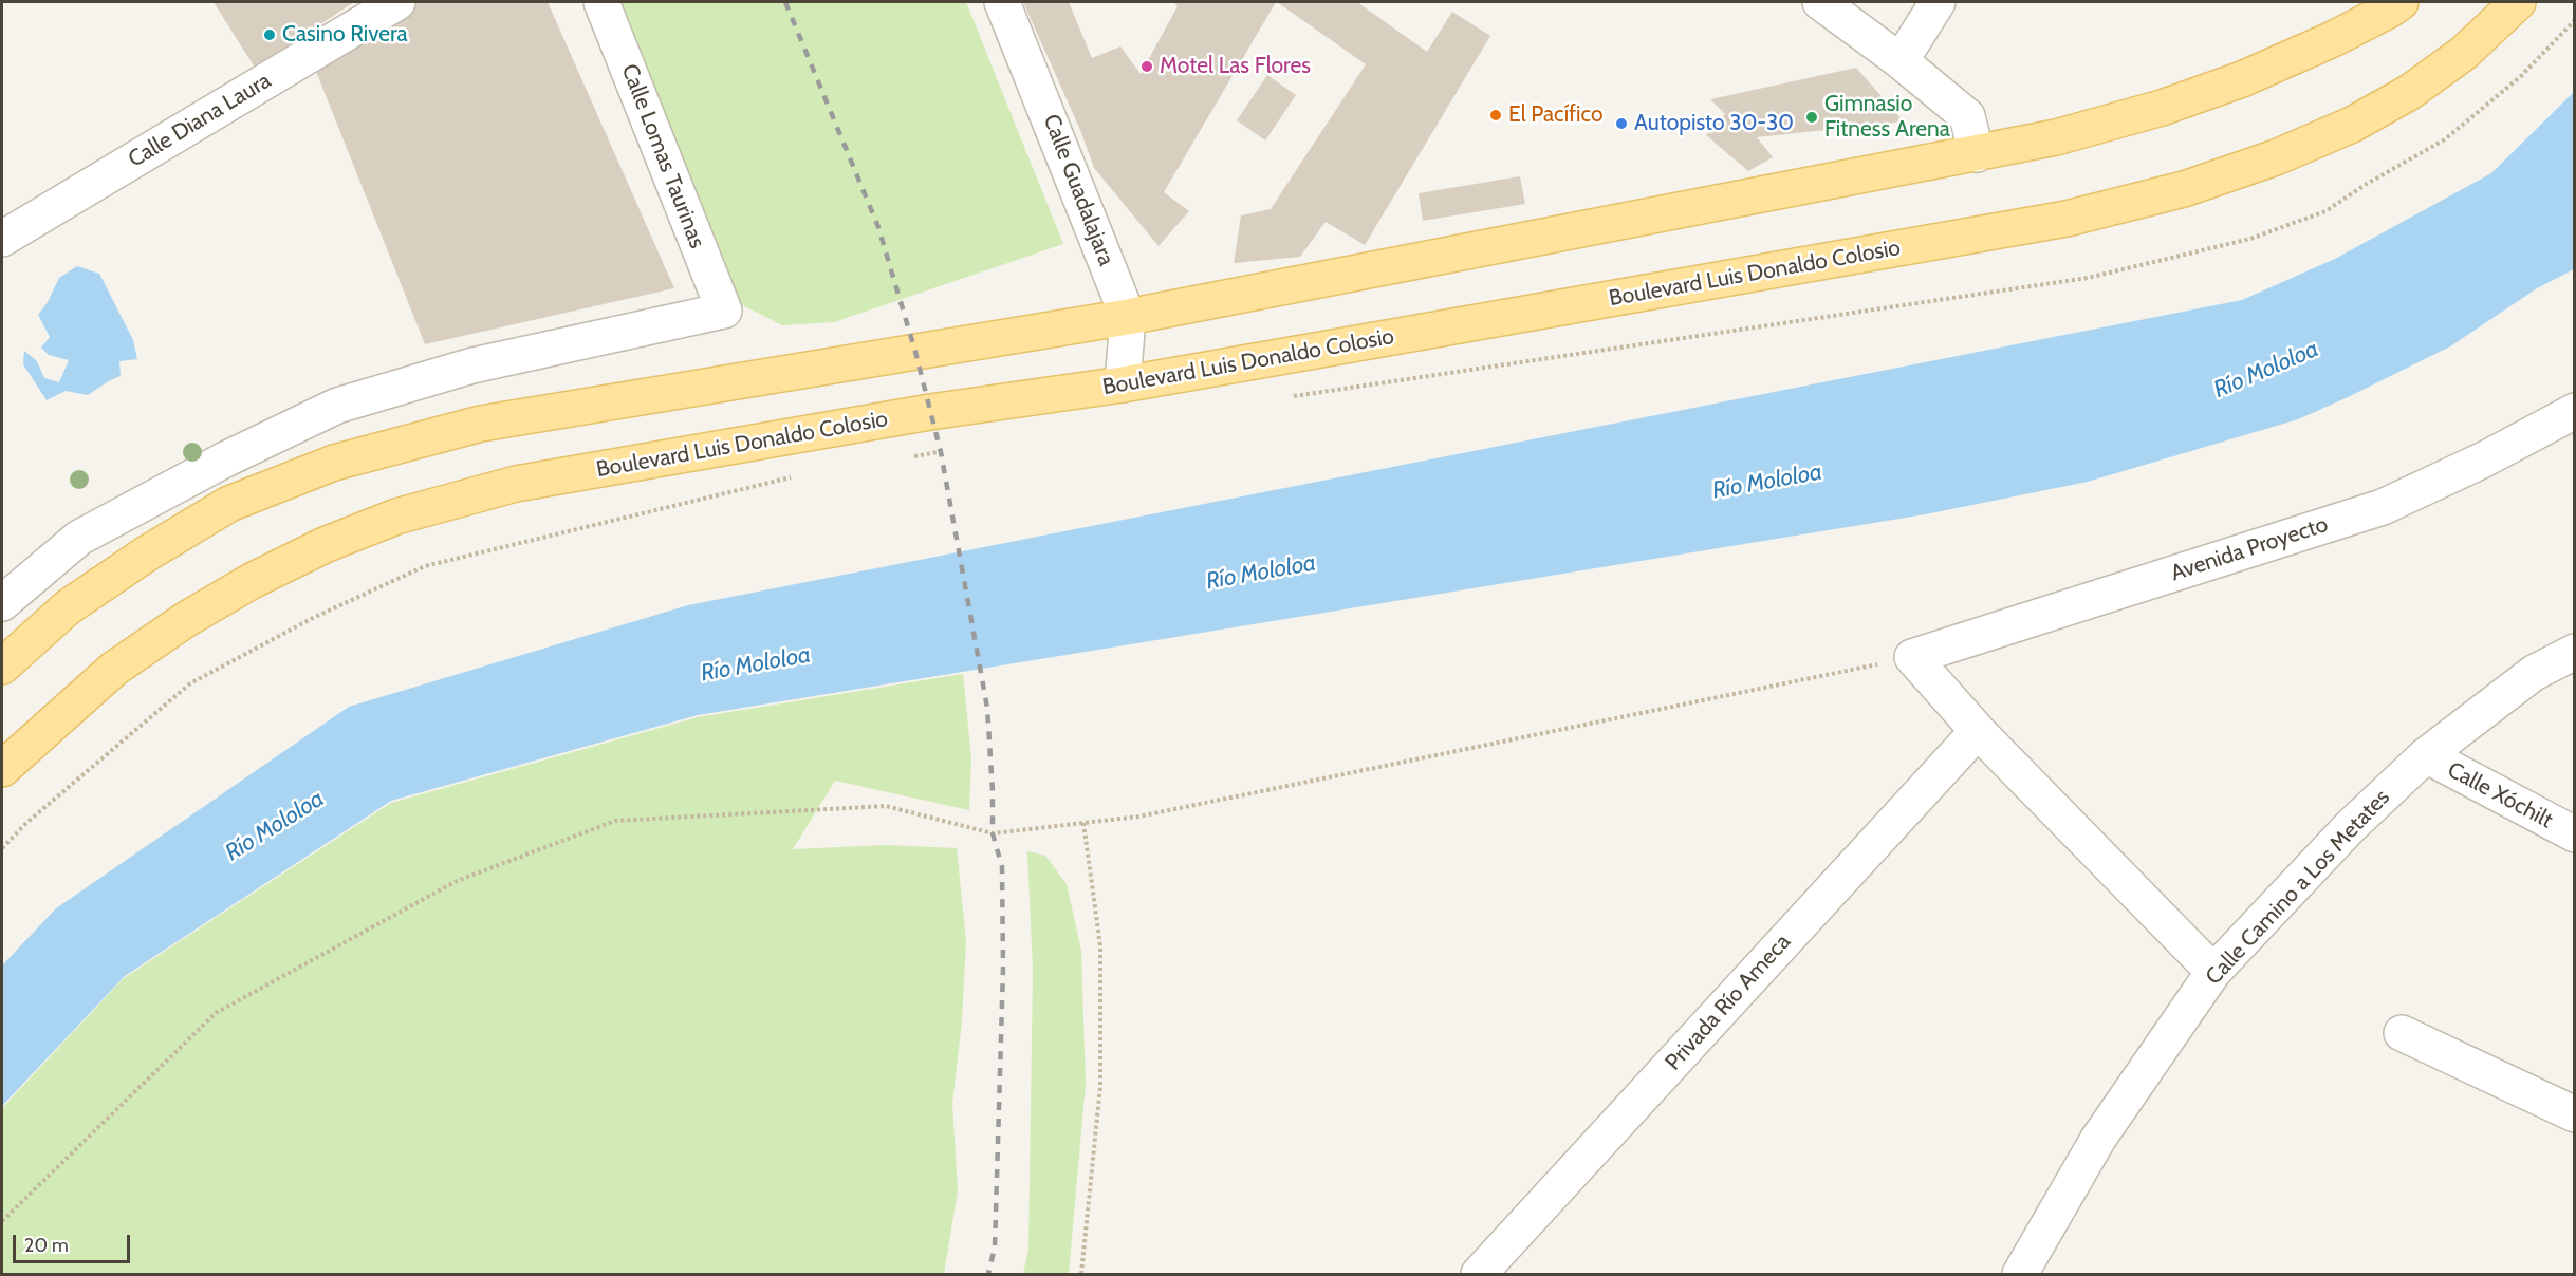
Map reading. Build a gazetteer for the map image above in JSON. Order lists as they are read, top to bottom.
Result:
{
  "streets": {
    "main road": ["Boulevard Luis Donaldo Colosio"],
    "street": [
      "Calle Diana Laura",
      "Calle Lomas Taurinas",
      "Calle Guadalajara",
      "Avenida Proyecto",
      "Calle Xóchilt",
      "Calle Camino a Los Metates",
      "Privada Río Ameca"
    ]
  },
  "crossings": [
    ["Calle Guadalajara", "Boulevard Luis Donaldo Colosio"],
    ["Calle Xóchilt", "Calle Camino a Los Metates"]
  ],
  "water": ["Río Mololoa"],
  "places": [
    "Casino Rivera",
    "Motel Las Flores",
    "El Pacífico",
    "Gimnasio Fitness Arena",
    "Autopisto 30-30"
  ],
  "scale_bar": "20 m"
}
